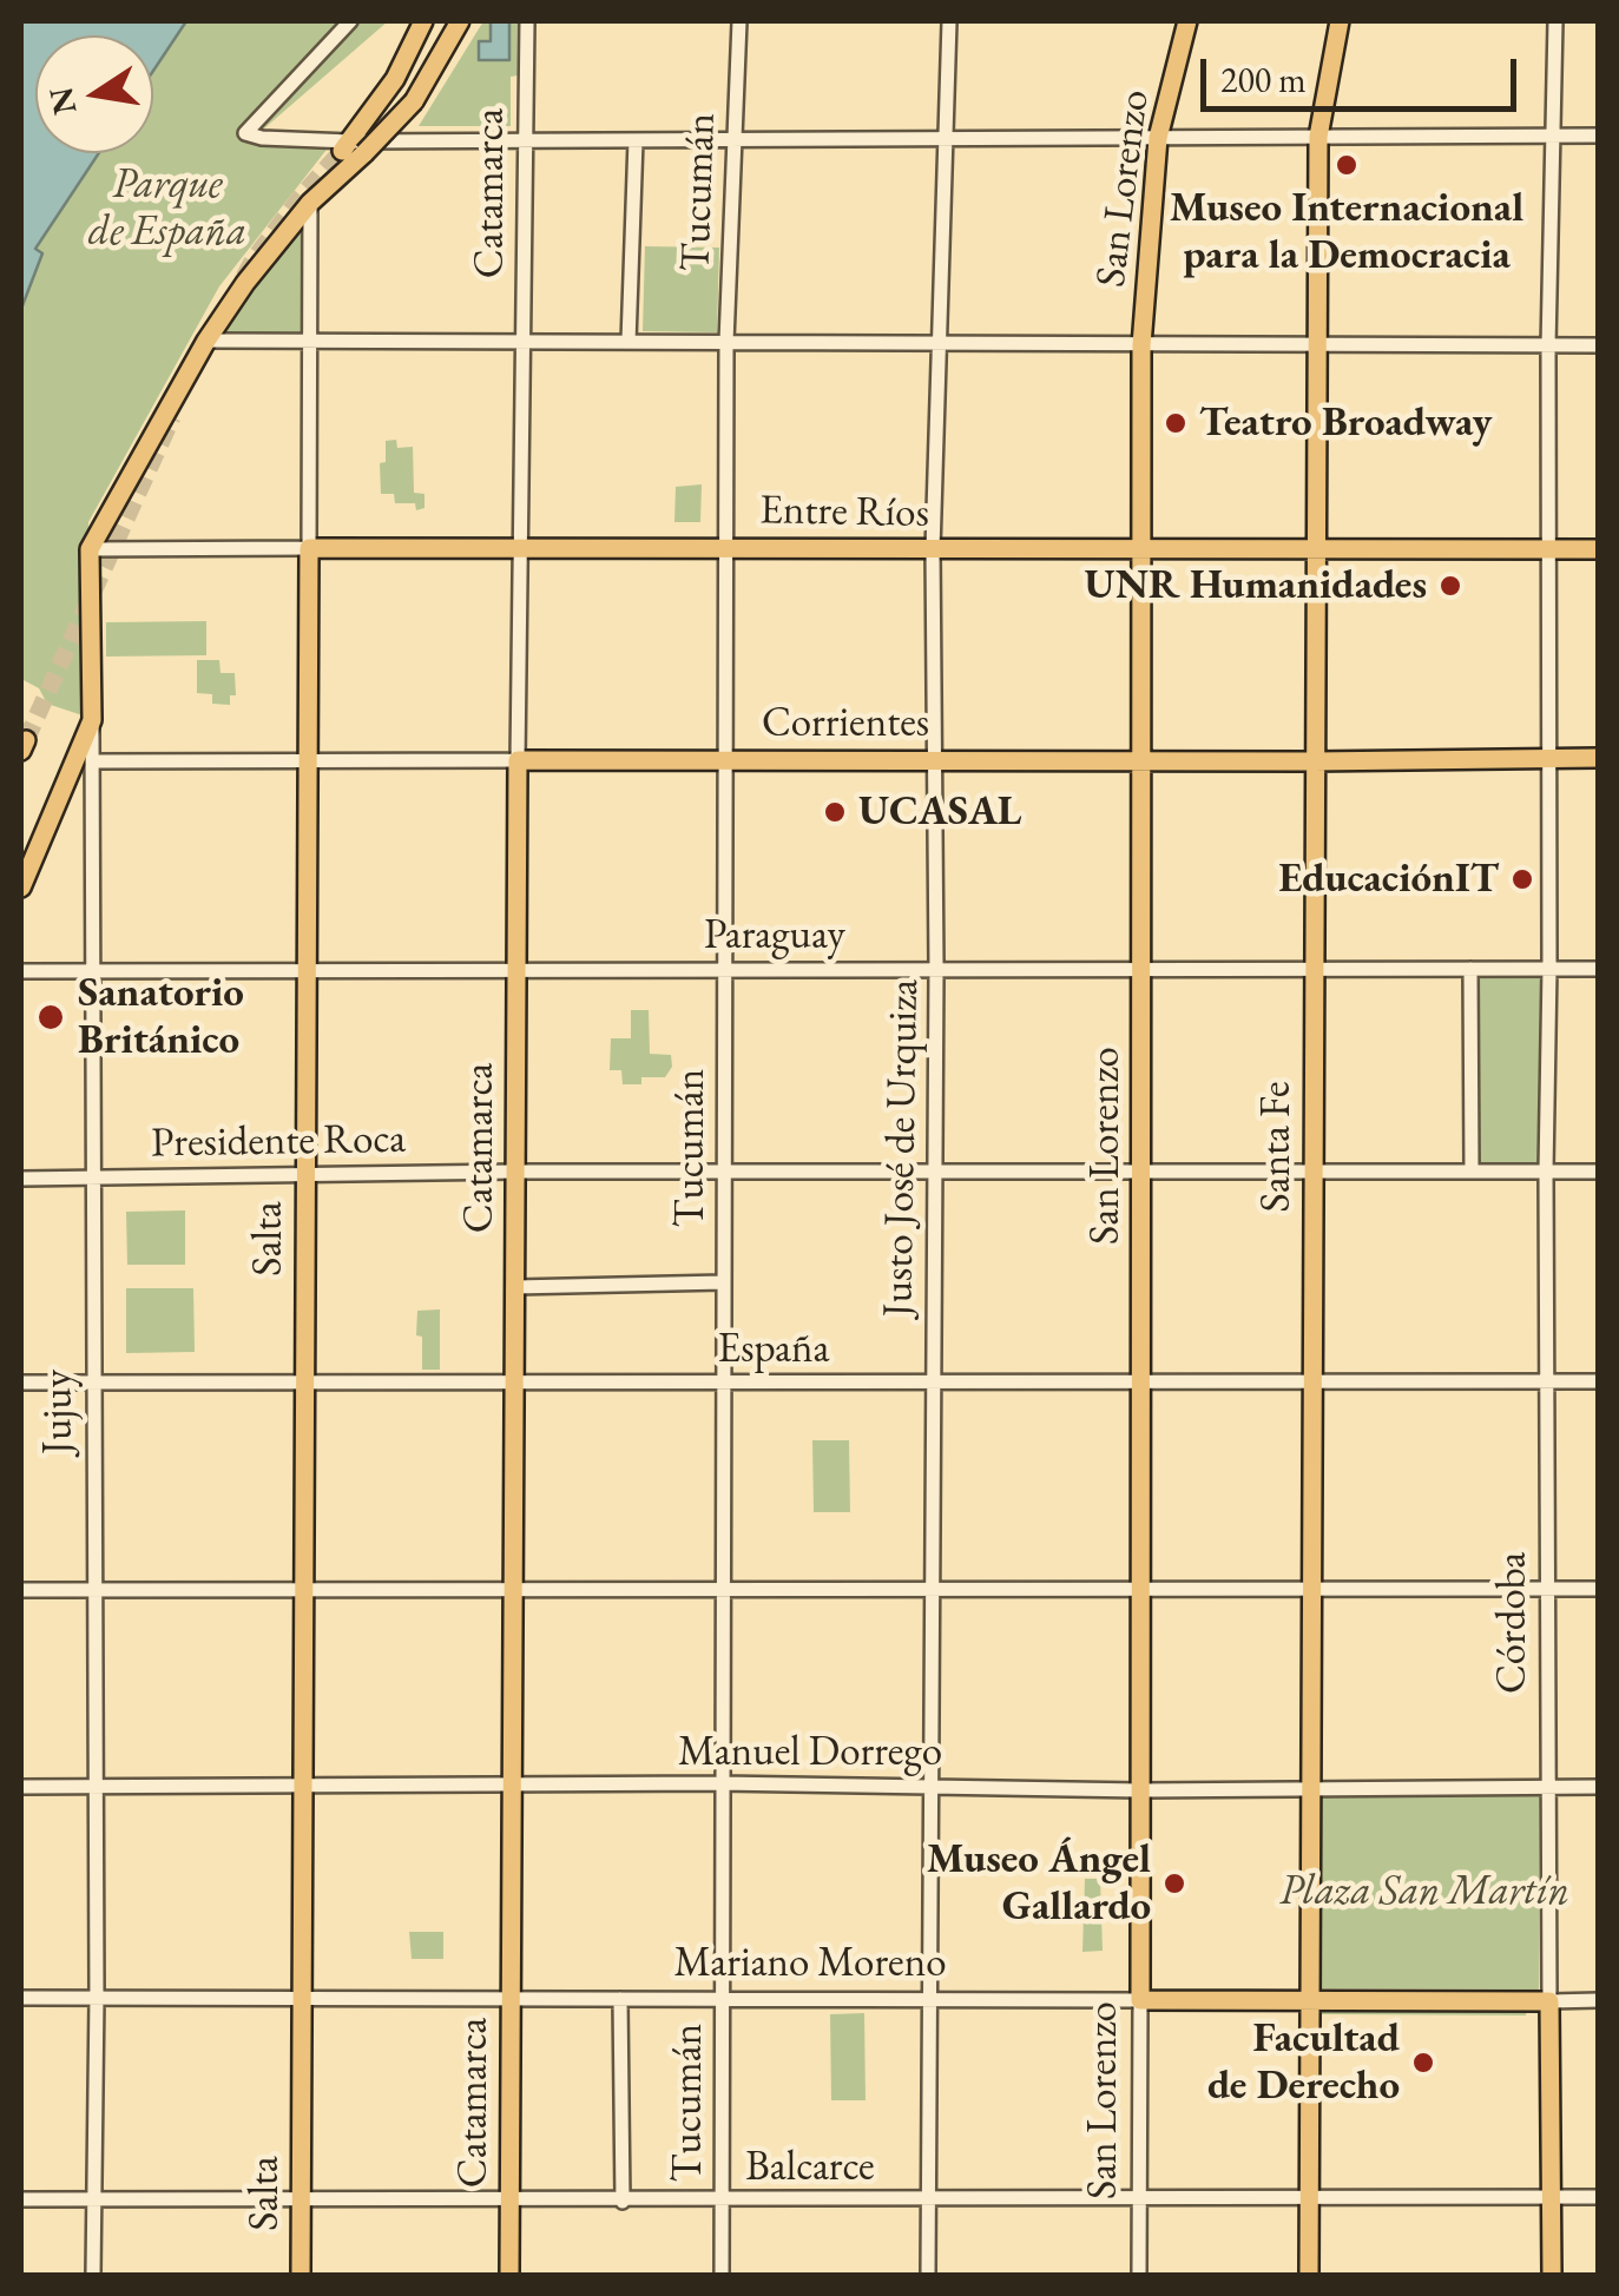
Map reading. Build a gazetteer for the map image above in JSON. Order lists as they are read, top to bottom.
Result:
{
  "streets": {
    "main road": [
      "San Lorenzo",
      "Catamarca",
      "Entre Ríos",
      "Corrientes",
      "Santa Fe",
      "Salta",
      "Jujuy",
      "Córdoba",
      "Mariano Moreno"
    ],
    "street": [
      "Tucumán",
      "Paraguay",
      "Presidente Roca",
      "Justo José de Urquiza",
      "España",
      "Manuel Dorrego",
      "Balcarce"
    ]
  },
  "crossings": [
    ["San Lorenzo", "Entre Ríos"],
    ["San Lorenzo", "Corrientes"],
    ["San Lorenzo", "Paraguay"],
    ["San Lorenzo", "Presidente Roca"],
    ["San Lorenzo", "España"],
    ["San Lorenzo", "Manuel Dorrego"],
    ["San Lorenzo", "Mariano Moreno"],
    ["San Lorenzo", "Balcarce"],
    ["Tucumán", "Entre Ríos"],
    ["Tucumán", "Corrientes"],
    ["Tucumán", "Paraguay"],
    ["Tucumán", "Presidente Roca"],
    ["Tucumán", "España"],
    ["Tucumán", "Manuel Dorrego"],
    ["Tucumán", "Mariano Moreno"],
    ["Tucumán", "Balcarce"],
    ["Catamarca", "Entre Ríos"],
    ["Catamarca", "Corrientes"],
    ["Catamarca", "Paraguay"],
    ["Catamarca", "Presidente Roca"],
    ["Catamarca", "España"],
    ["Catamarca", "Manuel Dorrego"],
    ["Catamarca", "Mariano Moreno"],
    ["Catamarca", "Balcarce"],
    ["Entre Ríos", "Santa Fe"],
    ["Entre Ríos", "Justo José de Urquiza"],
    ["Entre Ríos", "Salta"],
    ["Entre Ríos", "Jujuy"],
    ["Entre Ríos", "Córdoba"],
    ["Corrientes", "Santa Fe"],
    ["Corrientes", "Justo José de Urquiza"],
    ["Corrientes", "Salta"],
    ["Corrientes", "Jujuy"],
    ["Corrientes", "Córdoba"],
    ["Paraguay", "Santa Fe"],
    ["Paraguay", "Justo José de Urquiza"],
    ["Paraguay", "Salta"],
    ["Paraguay", "Jujuy"],
    ["Paraguay", "Córdoba"],
    ["Presidente Roca", "Santa Fe"],
    ["Presidente Roca", "Justo José de Urquiza"],
    ["Presidente Roca", "Salta"],
    ["Presidente Roca", "Jujuy"],
    ["Presidente Roca", "Córdoba"],
    ["Santa Fe", "España"],
    ["Santa Fe", "Manuel Dorrego"],
    ["Santa Fe", "Mariano Moreno"],
    ["Santa Fe", "Balcarce"],
    ["Justo José de Urquiza", "España"],
    ["Justo José de Urquiza", "Manuel Dorrego"],
    ["Justo José de Urquiza", "Mariano Moreno"],
    ["Justo José de Urquiza", "Balcarce"],
    ["Salta", "España"],
    ["Salta", "Manuel Dorrego"],
    ["Salta", "Mariano Moreno"],
    ["Salta", "Balcarce"],
    ["España", "Jujuy"],
    ["España", "Córdoba"],
    ["Jujuy", "Manuel Dorrego"],
    ["Jujuy", "Mariano Moreno"],
    ["Jujuy", "Balcarce"],
    ["Córdoba", "Manuel Dorrego"],
    ["Córdoba", "Mariano Moreno"],
    ["Córdoba", "Balcarce"]
  ],
  "parks": ["Parque de España", "Plaza San Martín"],
  "places": [
    "Museo Internacional para la Democracia",
    "Teatro Broadway",
    "UNR Humanidades",
    "UCASAL",
    "EducaciónIT",
    "Sanatorio Británico",
    "Museo Ángel Gallardo",
    "Facultad de Derecho"
  ],
  "scale_bar": "200 m",
  "north": "left"
}
